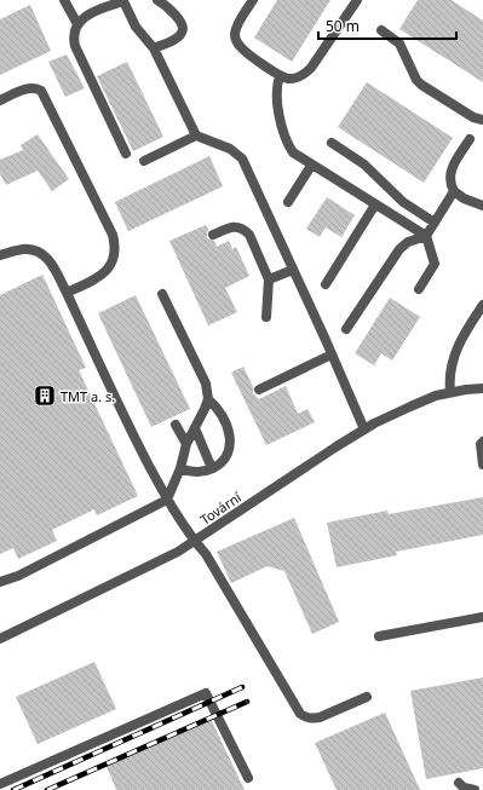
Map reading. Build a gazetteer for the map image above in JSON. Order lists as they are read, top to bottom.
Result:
{
  "streets": {
    "street": ["Tovární"]
  },
  "places": {
    "building": ["TMT a. s."]
  },
  "scale_bar": "50 m"
}
